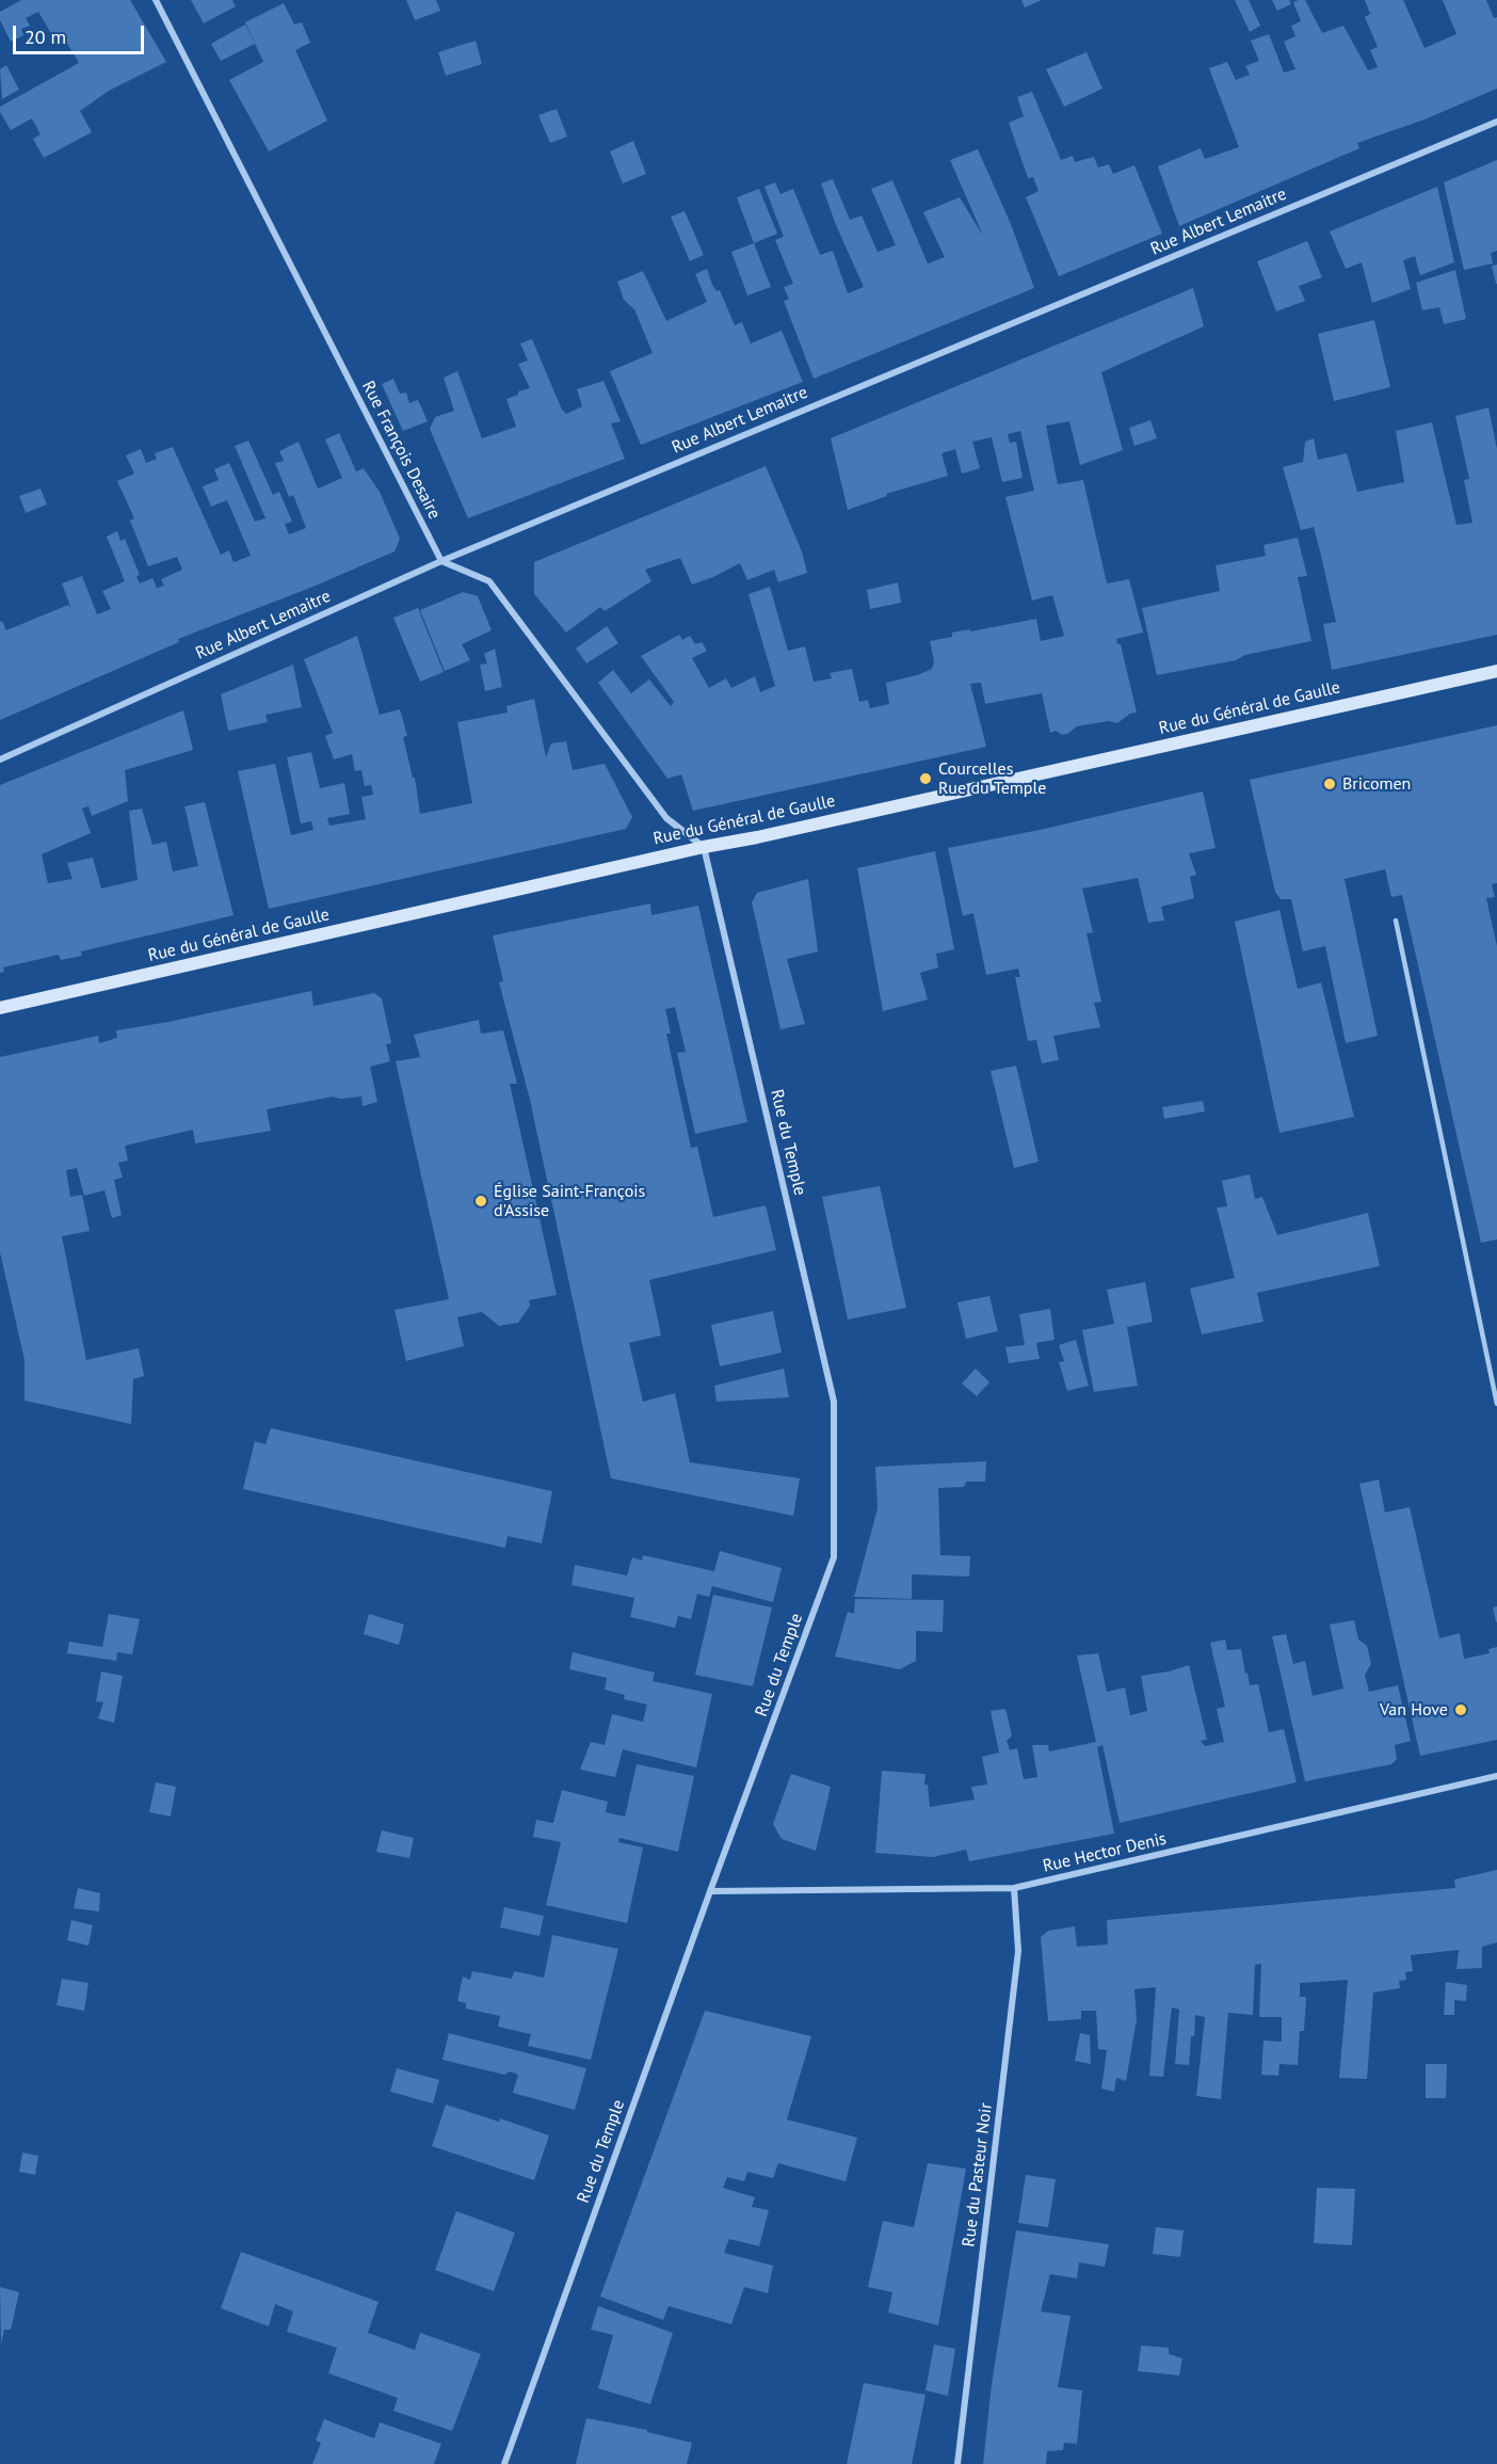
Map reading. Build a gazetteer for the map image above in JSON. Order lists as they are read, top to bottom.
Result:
{
  "streets": {
    "main road": ["Rue du Général de Gaulle"],
    "street": [
      "Rue Albert Lemaitre",
      "Rue François Desaire",
      "Rue du Temple",
      "Rue Hector Denis",
      "Rue du Pasteur Noir"
    ]
  },
  "crossings": [
    ["Rue Albert Lemaitre", "Rue François Desaire"],
    ["Rue du Général de Gaulle", "Rue du Temple"],
    ["Rue du Temple", "Rue Hector Denis"],
    ["Rue Hector Denis", "Rue du Pasteur Noir"]
  ],
  "places": [
    "Courcelles Rue du Temple",
    "Bricomen",
    "Église Saint-François d'Assise",
    "Van Hove"
  ],
  "scale_bar": "20 m"
}
